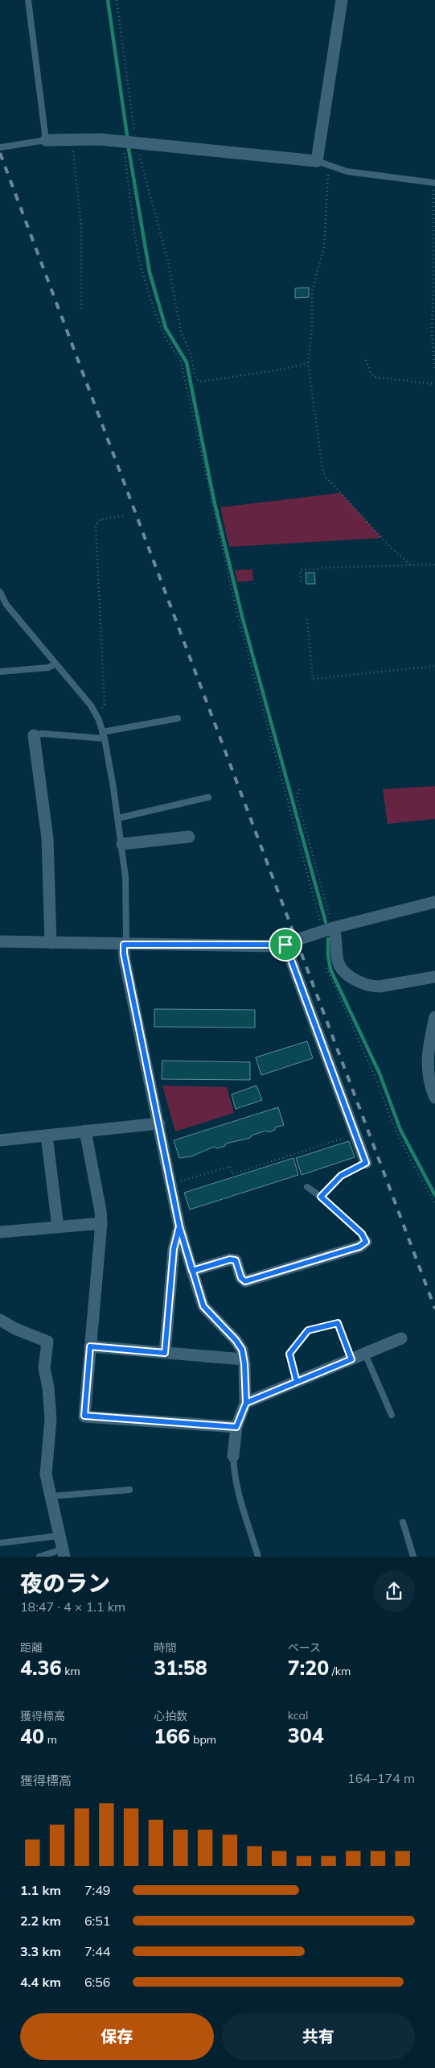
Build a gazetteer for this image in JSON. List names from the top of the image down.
{
  "page": {
    "heading": ["夜のラン", "18:47 · 4 × 1.1 km"],
    "stats": [
      ["距離", "4.36 km"],
      ["時間", "31:58"],
      ["ペース", "7:20 /km"],
      ["獲得標高", "40 m"],
      ["心拍数", "166 bpm"],
      ["kcal", "304"]
    ],
    "chart": ["獲得標高", "164–174 m"],
    "list": [
      {
        "name": "1.1 km",
        "note": "7:49"
      },
      {
        "name": "2.2 km",
        "note": "6:51"
      },
      {
        "name": "3.3 km",
        "note": "7:44"
      },
      {
        "name": "4.4 km",
        "note": "6:56"
      }
    ],
    "buttons": ["保存", "共有"]
  }
}
